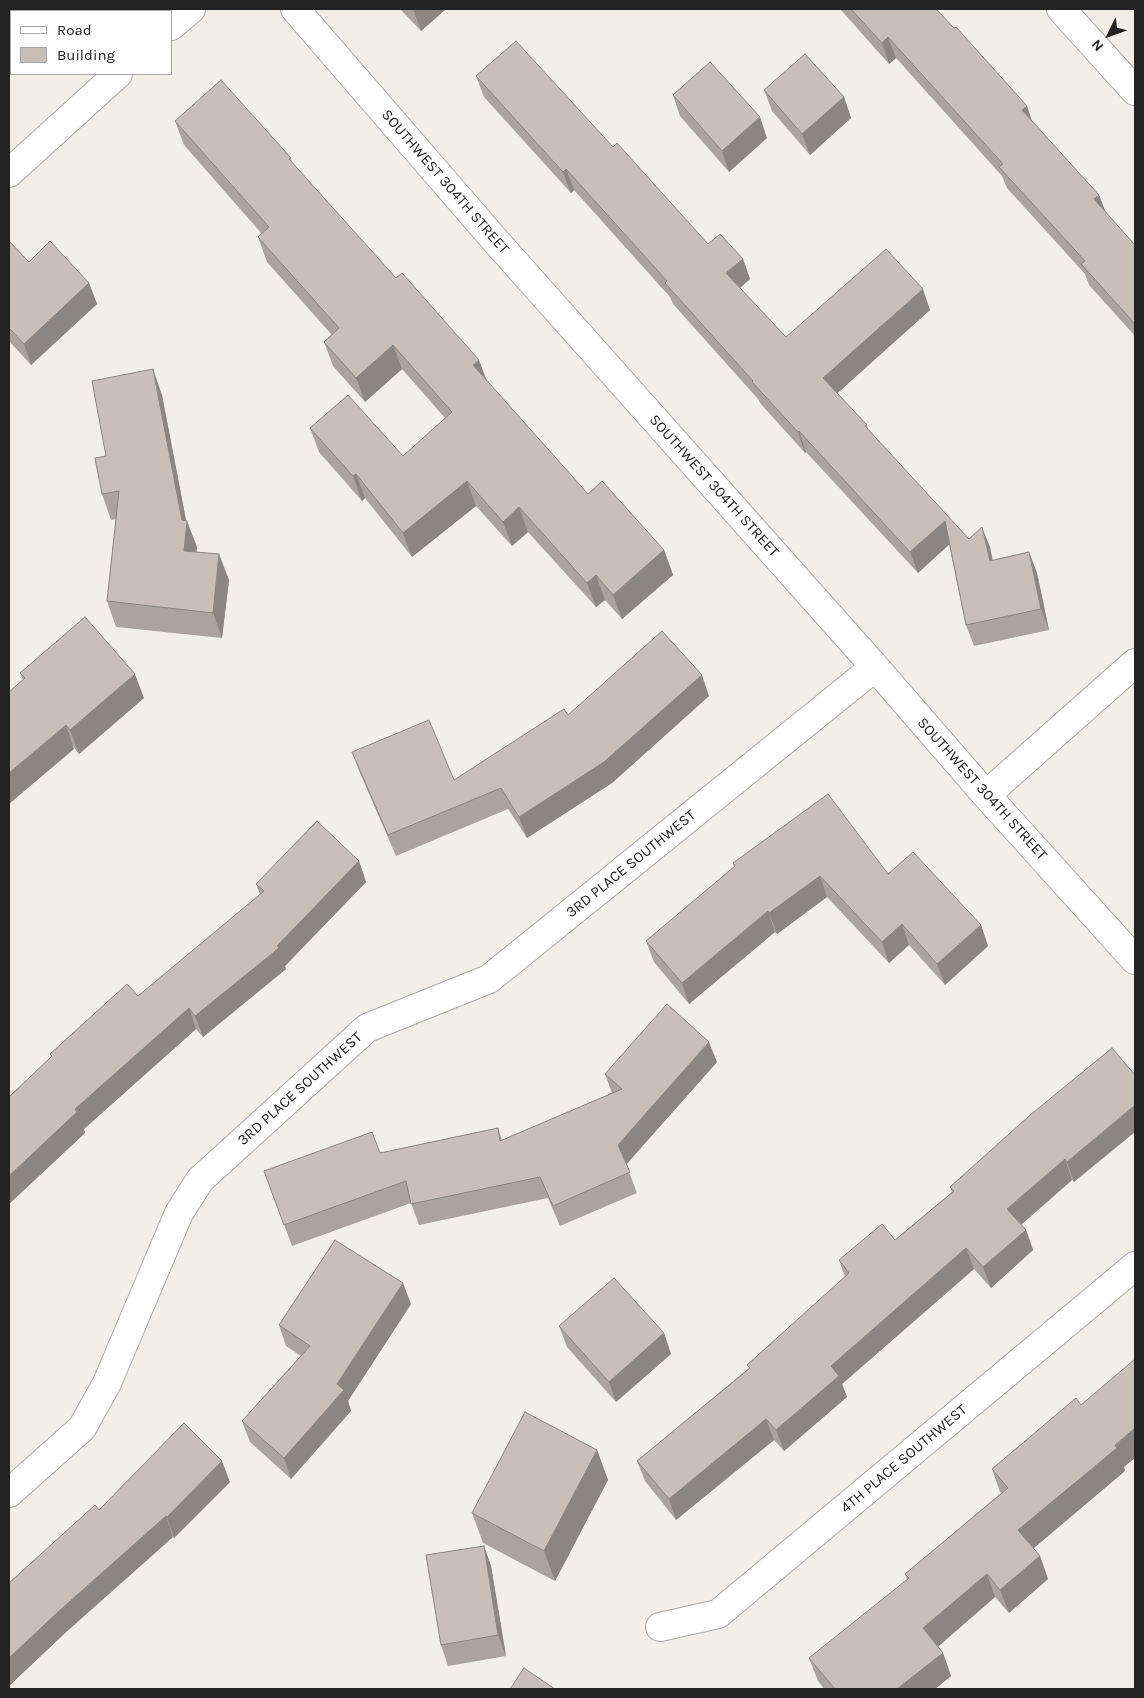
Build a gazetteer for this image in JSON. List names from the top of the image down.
{
  "streets": {
    "street": ["SOUTHWEST 304TH STREET", "3RD PLACE SOUTHWEST", "4TH PLACE SOUTHWEST"]
  },
  "crossings": [
    ["SOUTHWEST 304TH STREET", "3RD PLACE SOUTHWEST"]
  ],
  "legend": ["Road", "Building"],
  "north": "bottom left"
}
